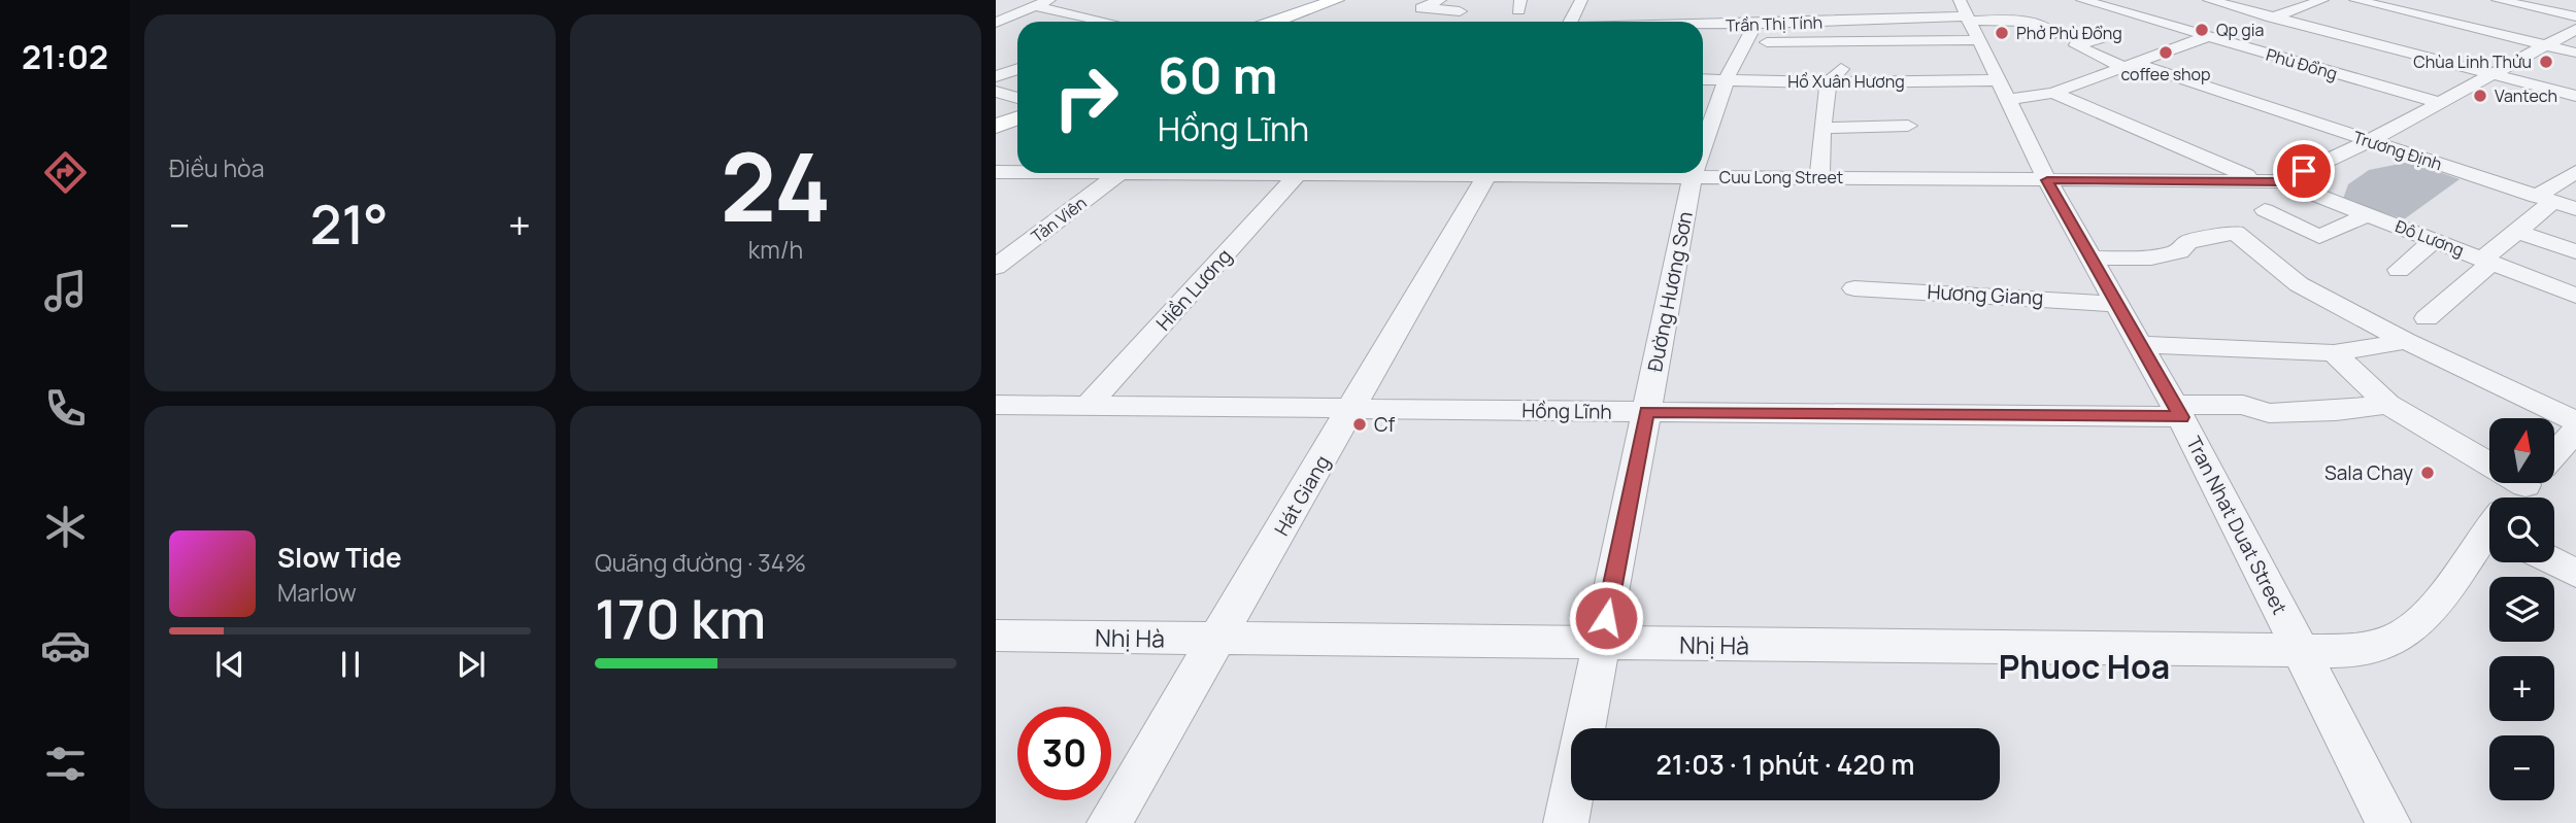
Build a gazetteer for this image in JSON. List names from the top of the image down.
{
  "streets": {
    "street": [
      "Trần Thị Tính",
      "Phù Đổng",
      "Hồ Xuân Hương",
      "Trương Định",
      "Cuu Long Street",
      "Tản Viên",
      "Đô Lương",
      "Hiền Lương",
      "Đường Hương Sơn",
      "Hương Giang",
      "Hồng Lĩnh",
      "Hát Giang",
      "Tran Nhat Duat Street",
      "Nhị Hà"
    ]
  },
  "crossings": [
    ["Trần Thị Tính", "Đường Hương Sơn"],
    ["Trần Thị Tính", "Tran Nhat Duat Street"],
    ["Phù Đổng", "Hồ Xuân Hương"],
    ["Hồ Xuân Hương", "Trương Định"],
    ["Hồ Xuân Hương", "Đô Lương"],
    ["Hồ Xuân Hương", "Đường Hương Sơn"],
    ["Hồ Xuân Hương", "Tran Nhat Duat Street"],
    ["Cuu Long Street", "Đô Lương"],
    ["Cuu Long Street", "Đường Hương Sơn"],
    ["Cuu Long Street", "Tran Nhat Duat Street"],
    ["Hiền Lương", "Hồng Lĩnh"],
    ["Đường Hương Sơn", "Hồng Lĩnh"],
    ["Đường Hương Sơn", "Nhị Hà"],
    ["Hương Giang", "Tran Nhat Duat Street"],
    ["Hồng Lĩnh", "Hát Giang"],
    ["Hồng Lĩnh", "Tran Nhat Duat Street"],
    ["Hát Giang", "Nhị Hà"],
    ["Tran Nhat Duat Street", "Nhị Hà"]
  ],
  "districts": ["Phuoc Hoa"],
  "places": [
    "Qp gia",
    "Phở Phù Đổng",
    "coffee shop",
    "Chùa Linh Thửu",
    "Vantech",
    "Cf",
    "Sala Chay"
  ],
  "north": "top",
  "page": {
    "tabs": "21:02",
    "tile": [
      "Điều hòa",
      ["24", "km/h"],
      ["Quãng đường · 34%", "170 km"]
    ],
    "turn": ["60 m", "Hồng Lĩnh"],
    "heat": ["−", "21°", "+"],
    "map_buttons": ["+", "−"],
    "song": ["Slow Tide", "Marlow"],
    "limit": "30",
    "trip": "21:03 · 1 phút · 420 m"
  }
}
